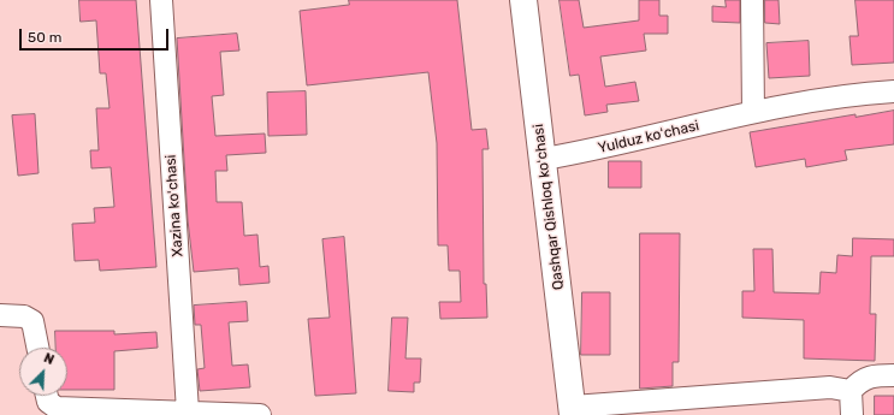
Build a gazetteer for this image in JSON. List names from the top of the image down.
{
  "streets": {
    "main road": ["Qashqar Qishloq koʻchasi"],
    "street": ["Yulduz koʻchasi", "Xazina koʻchasi"]
  },
  "crossings": [
    ["Yulduz koʻchasi", "Qashqar Qishloq koʻchasi"]
  ],
  "scale_bar": "50 m",
  "north": "top right"
}
